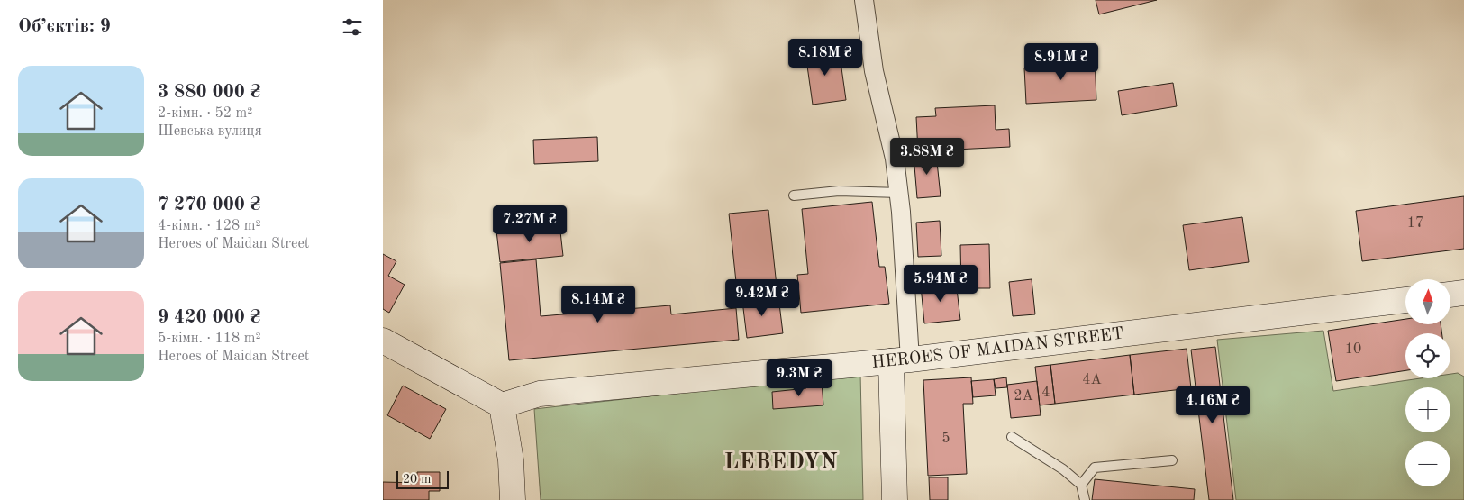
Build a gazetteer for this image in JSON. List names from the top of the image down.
{
  "streets": {
    "main road": ["HEROES OF MAIDAN STREET"]
  },
  "districts": ["LEBEDYN"],
  "house_numbers": [
    "17",
    "10",
    "4А",
    "4",
    "2А",
    "5"
  ],
  "scale_bar": "20 m",
  "north": "top",
  "page": {
    "heading": "Об’єктів: 9",
    "price": [
      "8.18M ₴",
      "8.91M ₴",
      "3.88M ₴",
      "7.27M ₴",
      "5.94M ₴",
      "9.42M ₴",
      "8.14M ₴",
      "9.3M ₴",
      "4.16M ₴"
    ],
    "list": [
      {
        "name": "3 880 000 ₴",
        "note": "2-кімн. · 52 m² · Шевська вулиця"
      },
      {
        "name": "7 270 000 ₴",
        "note": "4-кімн. · 128 m² · Heroes of Maidan Street"
      },
      {
        "name": "9 420 000 ₴",
        "note": "5-кімн. · 118 m² · Heroes of Maidan Street"
      }
    ],
    "map_buttons": ["+", "−"],
    "scale": "20 m"
  }
}
